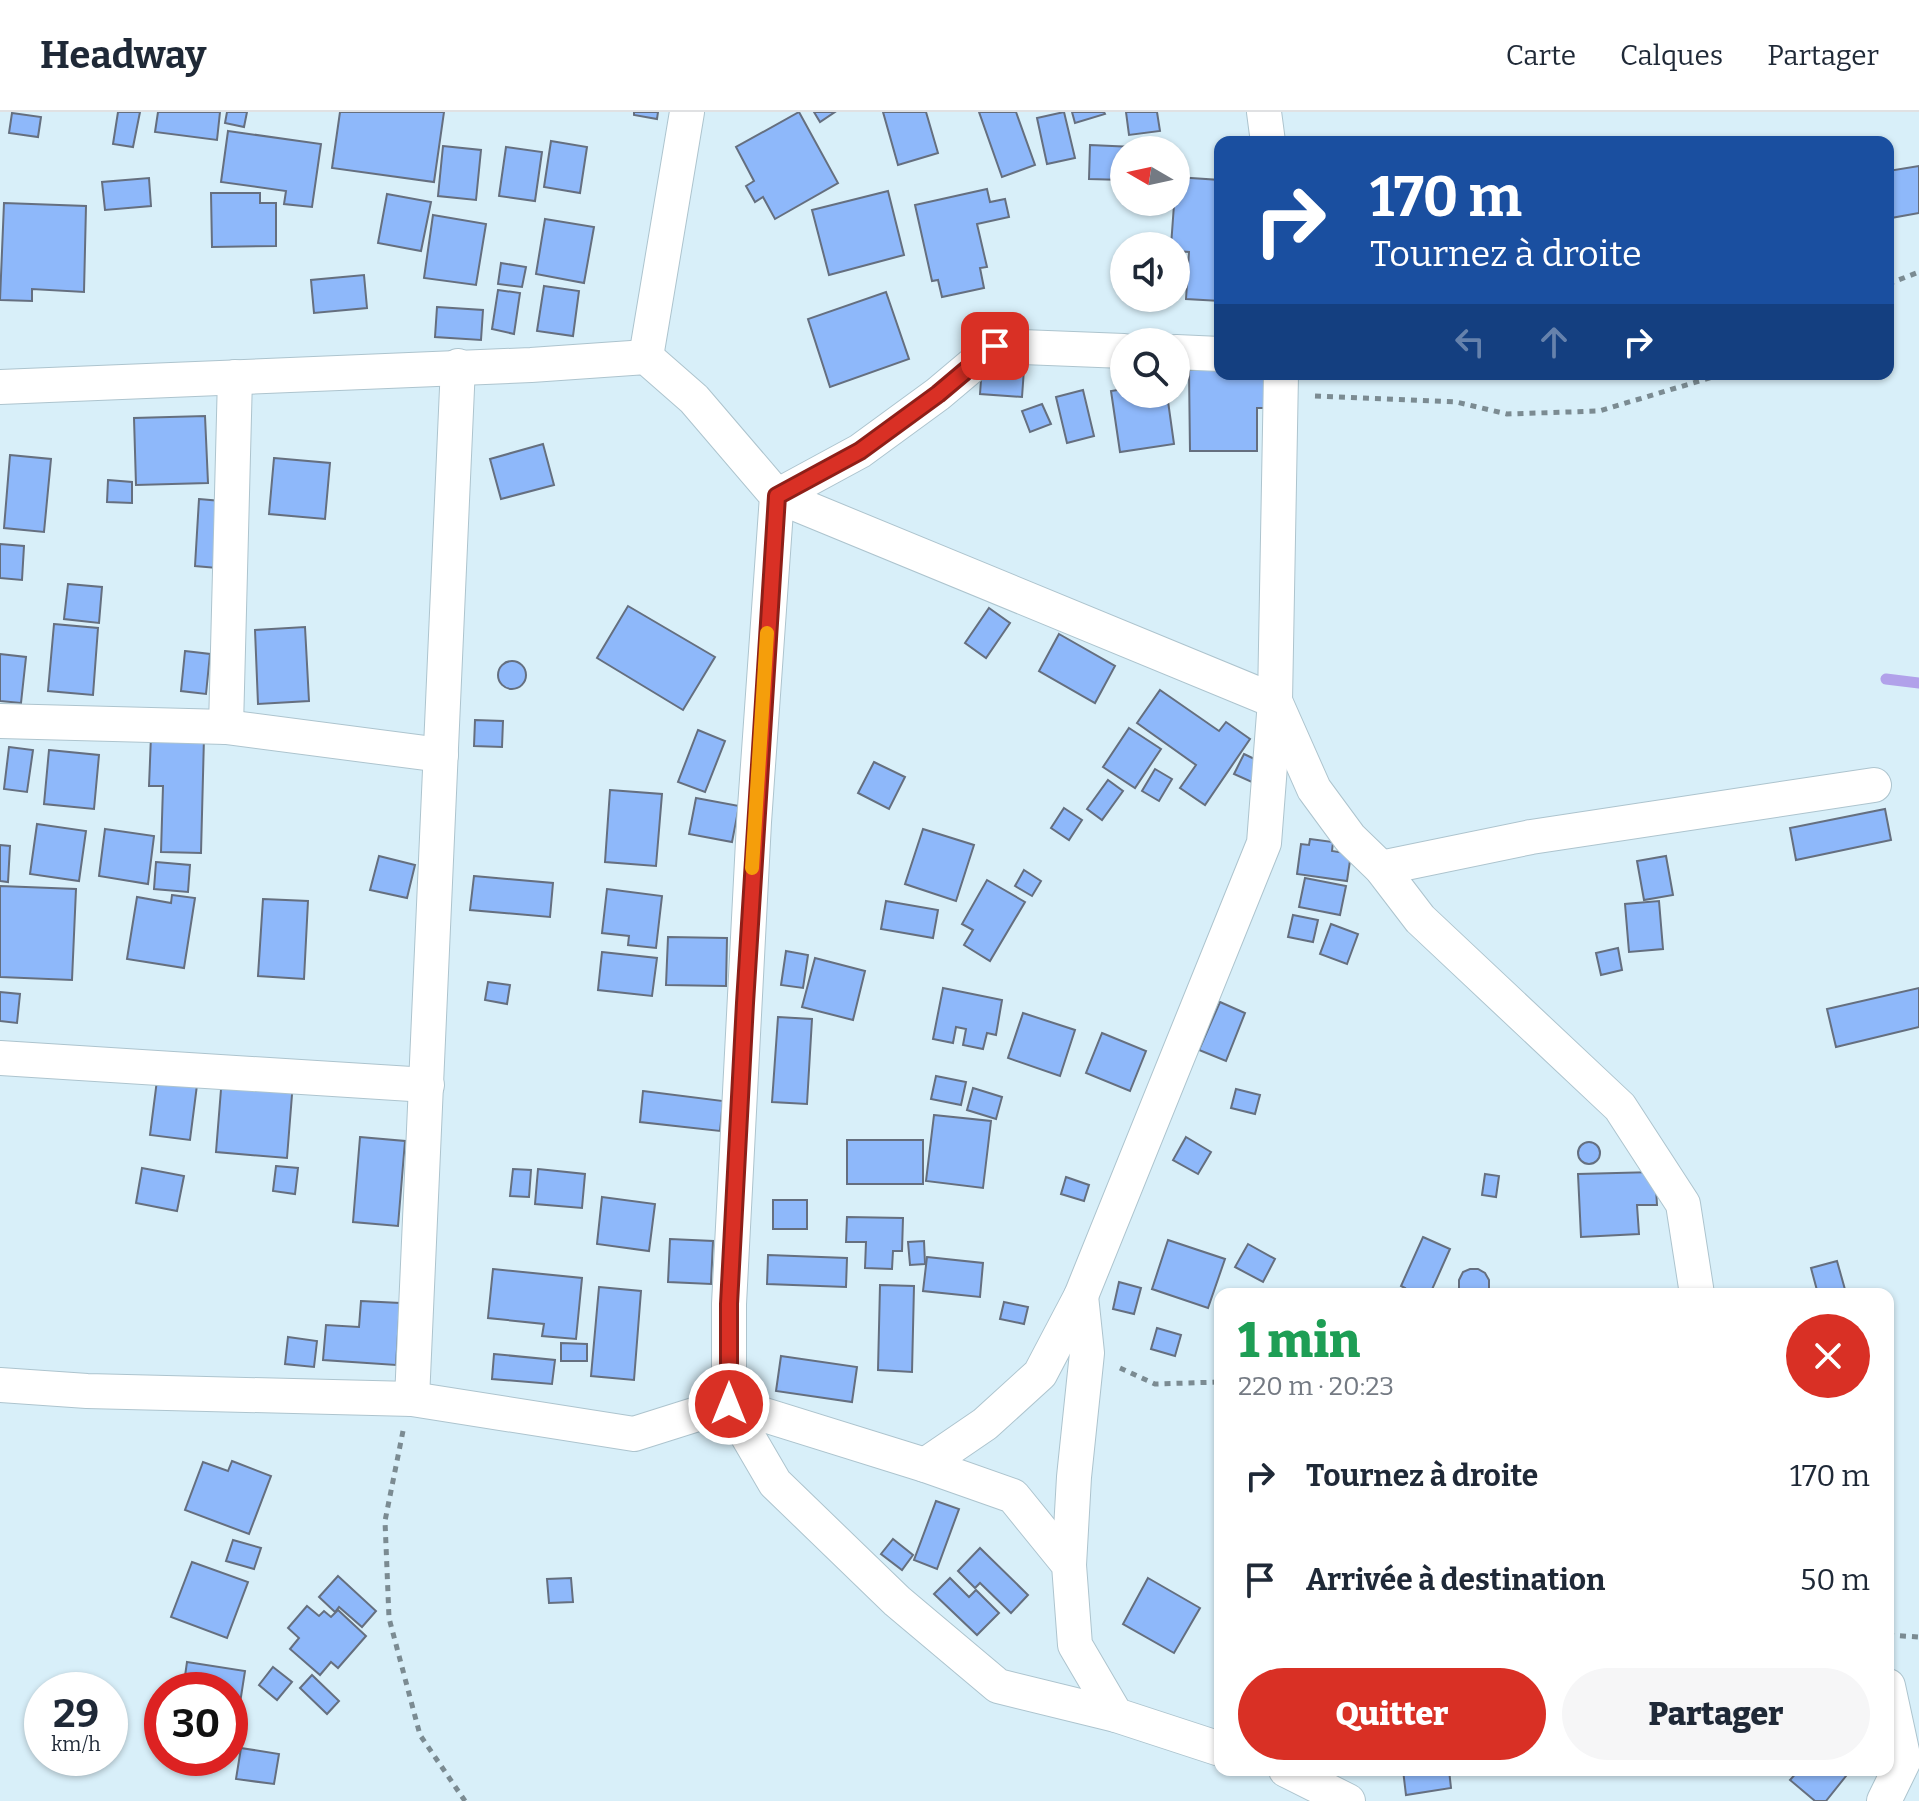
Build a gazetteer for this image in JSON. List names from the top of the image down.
{
  "north": "left",
  "page": {
    "header": "Headway",
    "nav": ["Carte", "Calques", "Partager"],
    "turn": ["170 m", "Tournez à droite"],
    "heading": ["1 min", "220 m · 20:23"],
    "list": [
      {
        "name": "Tournez à droite",
        "value": "170 m"
      },
      {
        "name": "Arrivée à destination",
        "value": "50 m"
      }
    ],
    "buttons": ["Quitter", "Partager"],
    "speed": "29 km/h",
    "limit": "30"
  }
}
